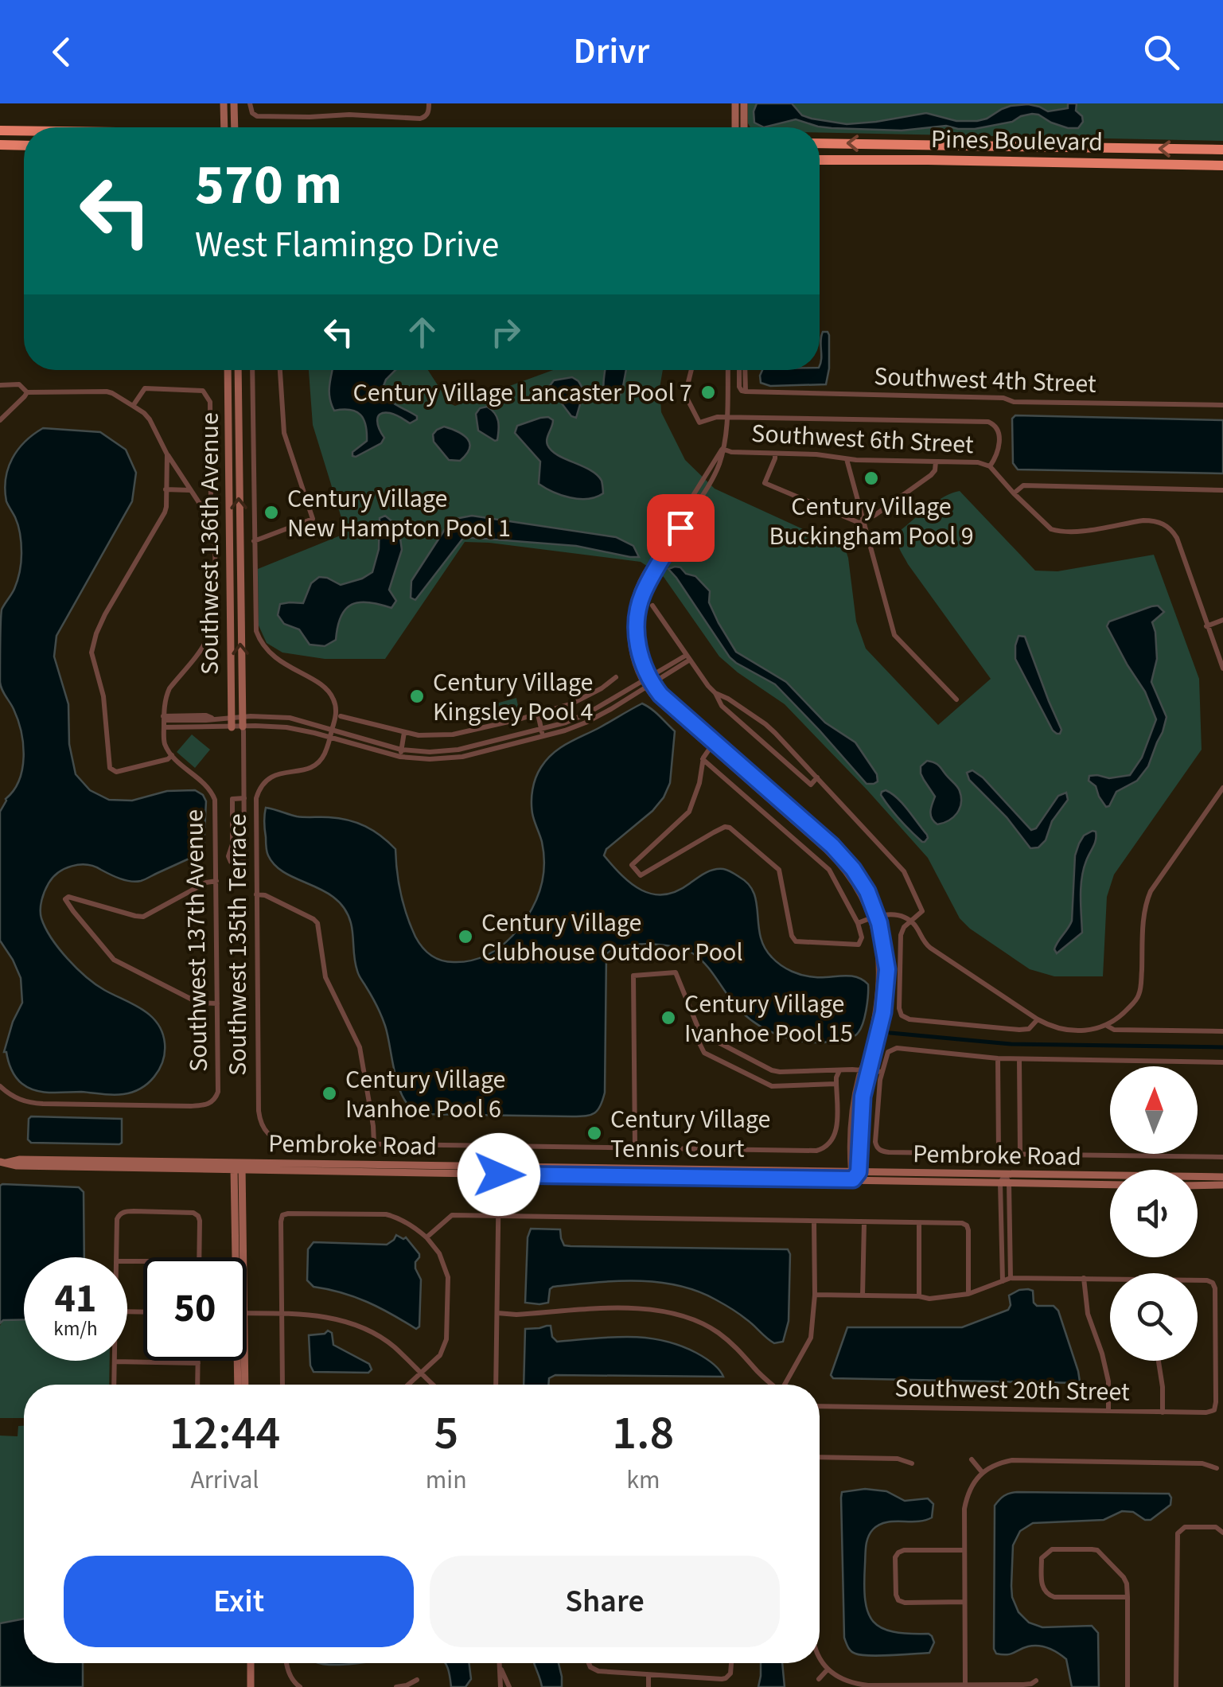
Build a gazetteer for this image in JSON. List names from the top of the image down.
{
  "streets": {
    "highway": ["Pines Boulevard"],
    "main road": ["Southwest 136th Avenue", "Pembroke Road"],
    "street": [
      "Southwest 4th Street",
      "Southwest 6th Street",
      "Southwest 137th Avenue",
      "Southwest 135th Terrace",
      "Southwest 20th Street"
    ]
  },
  "places": [
    "Century Village Lancaster Pool 7",
    "Century Village Buckingham Pool 9",
    "Century Village New Hampton Pool 1",
    "Century Village Kingsley Pool 4",
    "Century Village Clubhouse Outdoor Pool",
    "Century Village Ivanhoe Pool 15",
    "Century Village Ivanhoe Pool 6",
    "Century Village Tennis Court"
  ],
  "north": "top",
  "page": {
    "header": "Drivr",
    "turn": ["570 m", "West Flamingo Drive"],
    "speed": "41 km/h",
    "limit": "50",
    "eta": [
      "12:44",
      "Arrival",
      "5",
      "min",
      "1.8",
      "km"
    ],
    "buttons": ["Exit", "Share"]
  }
}
